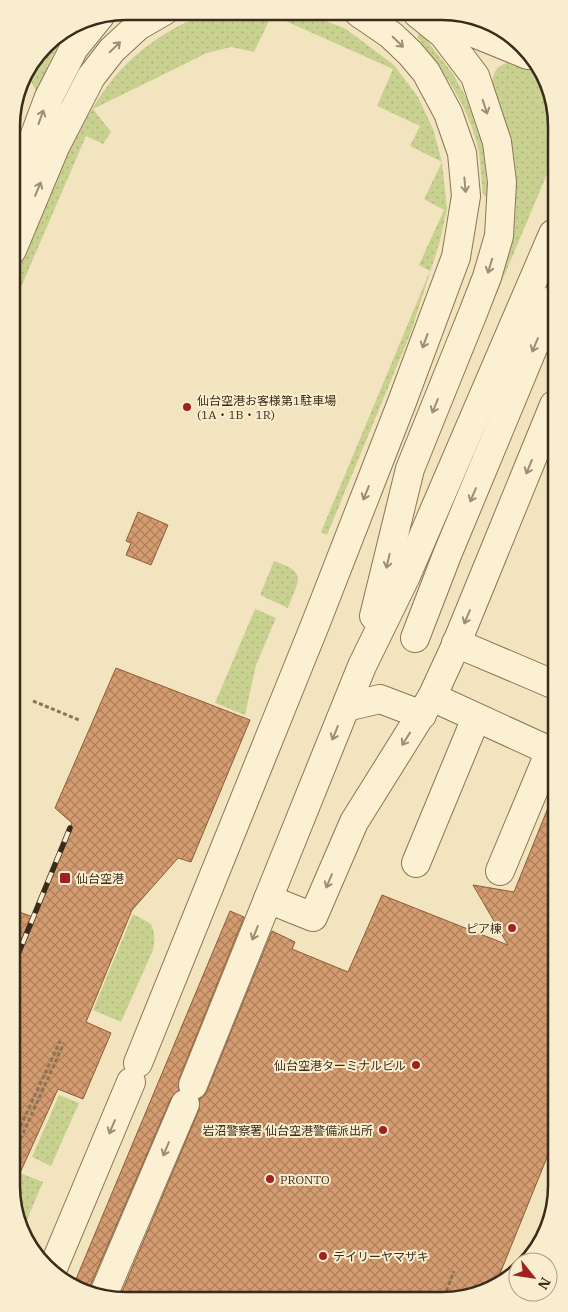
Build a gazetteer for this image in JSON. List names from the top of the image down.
{
  "places": {
    "other": [
      "仙台空港お客様第1駐車場 (1A・1B・1R)",
      "ピア棟",
      "仙台空港ターミナルビル",
      "岩沼警察署 仙台空港警備派出所",
      "PRONTO",
      "デイリーヤマザキ"
    ],
    "transit": ["仙台空港"]
  },
  "north": "bottom right"
}
